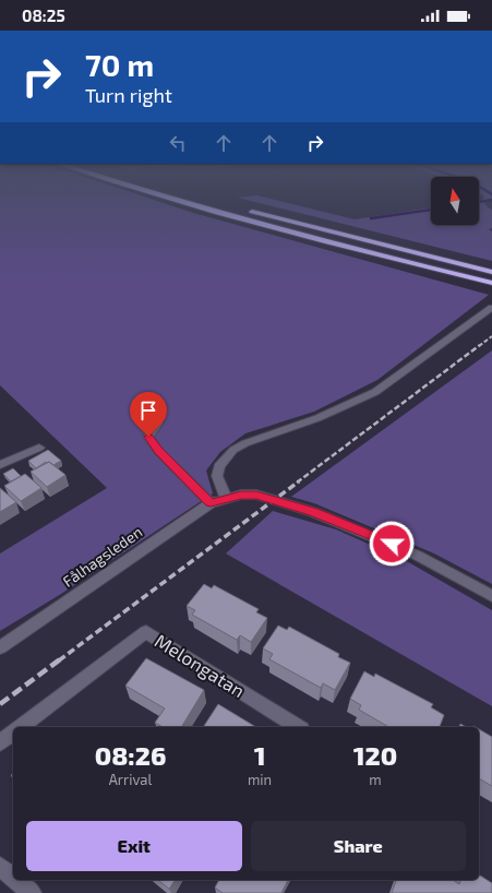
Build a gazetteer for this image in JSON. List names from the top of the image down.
{
  "streets": {
    "street": ["Fålhagsleden", "Melongatan"]
  },
  "north": "top",
  "page": {
    "status": "08:25",
    "turn": ["70 m", "Turn right"],
    "eta": [
      "08:26",
      "Arrival",
      "1",
      "min",
      "120",
      "m"
    ],
    "buttons": ["Exit", "Share"]
  }
}
